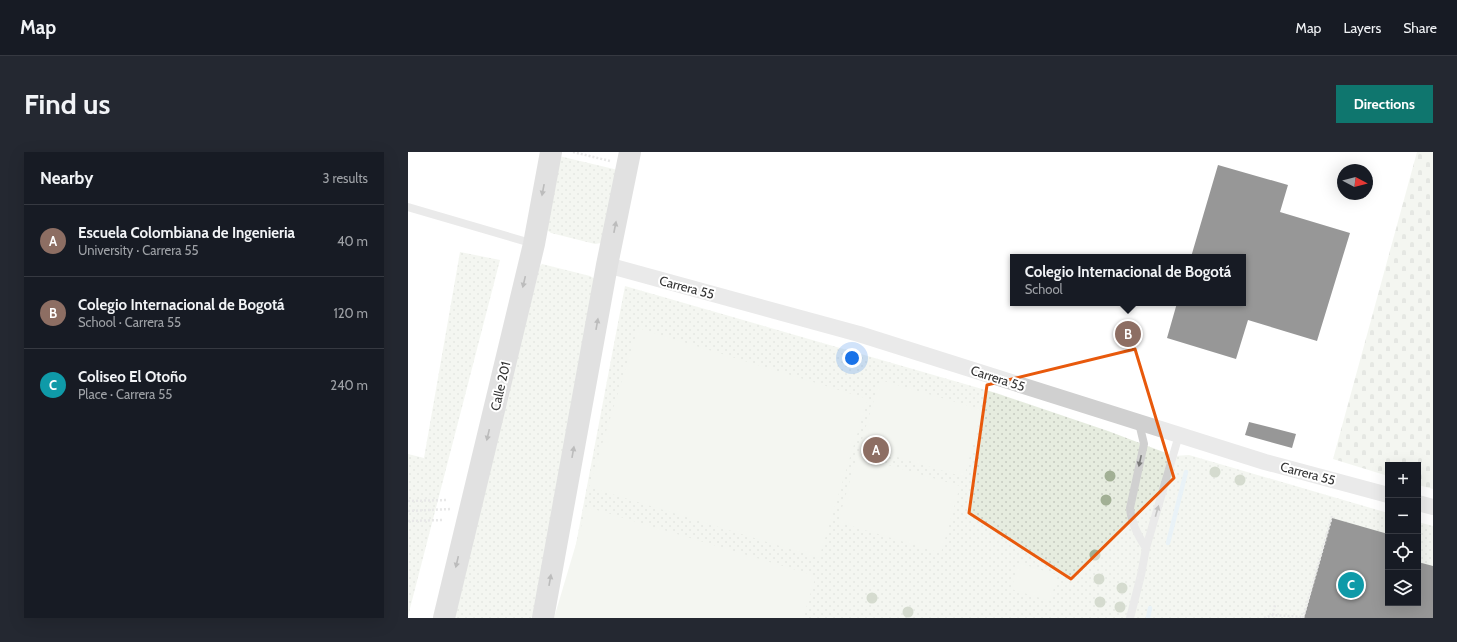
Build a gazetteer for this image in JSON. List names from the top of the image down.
{
  "streets": {
    "main road": ["Calle 201"],
    "street": ["Carrera 55"]
  },
  "north": "right",
  "page": {
    "header": "Map",
    "nav": ["Map", "Layers", "Share"],
    "buttons": "Directions",
    "title": "Find us",
    "heading": ["Nearby", "3 results"],
    "list": [
      {
        "mark": "A",
        "name": "Escuela Colombiana de Ingenieria",
        "note": "University · Carrera 55",
        "value": "40 m"
      },
      {
        "mark": "B",
        "name": "Colegio Internacional de Bogotá",
        "note": "School · Carrera 55",
        "value": "120 m"
      },
      {
        "mark": "C",
        "name": "Coliseo El Otoño",
        "note": "Place · Carrera 55",
        "value": "240 m"
      }
    ],
    "popup": ["Colegio Internacional de Bogotá", "School"],
    "pins": ["B", "A", "C"],
    "map_buttons": ["+", "−"]
  }
}
